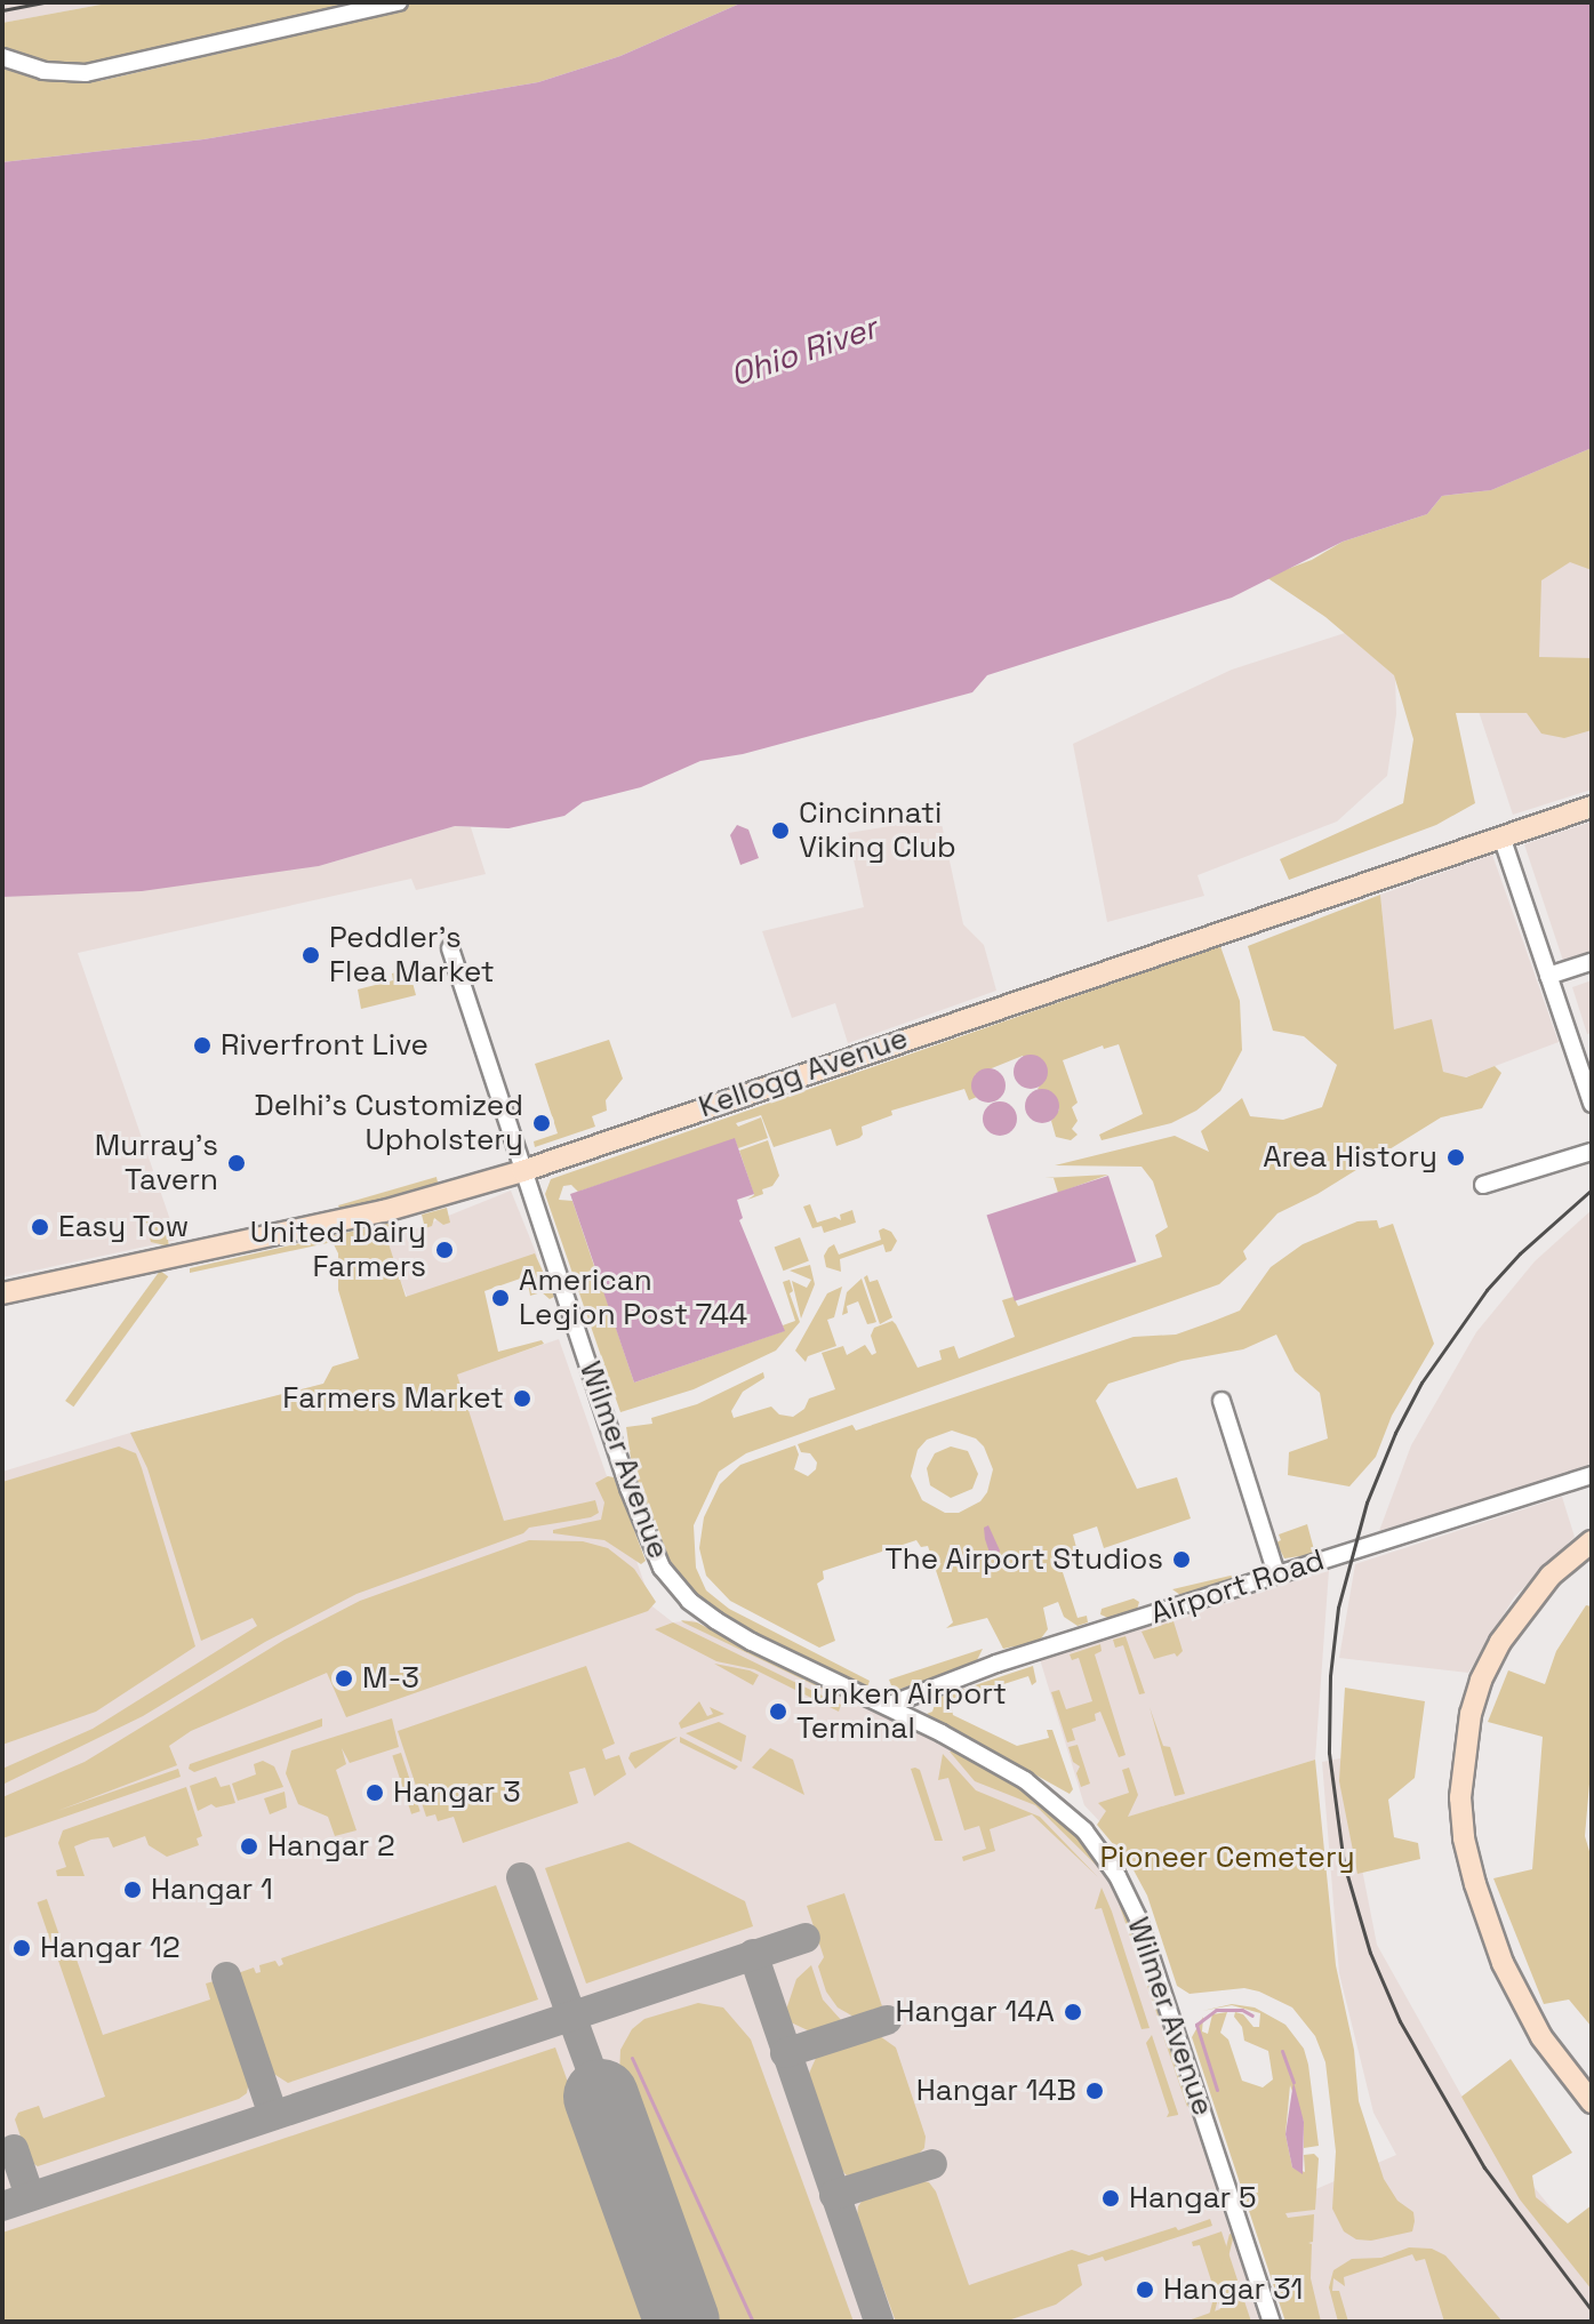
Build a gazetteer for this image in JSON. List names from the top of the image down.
{
  "streets": {
    "main road": ["Kellogg Avenue"],
    "street": ["Wilmer Avenue", "Airport Road"]
  },
  "crossings": [
    ["Kellogg Avenue", "Wilmer Avenue"],
    ["Wilmer Avenue", "Airport Road"]
  ],
  "water": ["Ohio River"],
  "parks": ["Pioneer Cemetery"],
  "places": [
    "Cincinnati Viking Club",
    "Peddler's Flea Market",
    "Riverfront Live",
    "Delhi's Customized Upholstery",
    "Area History",
    "Murray's Tavern",
    "Easy Tow",
    "United Dairy Farmers",
    "American Legion Post 744",
    "Farmers Market",
    "The Airport Studios",
    "M-3",
    "Lunken Airport Terminal",
    "Hangar 3",
    "Hangar 2",
    "Hangar 1",
    "Hangar 12",
    "Hangar 14A",
    "Hangar 14B",
    "Hangar 5",
    "Hangar 31"
  ]
}
